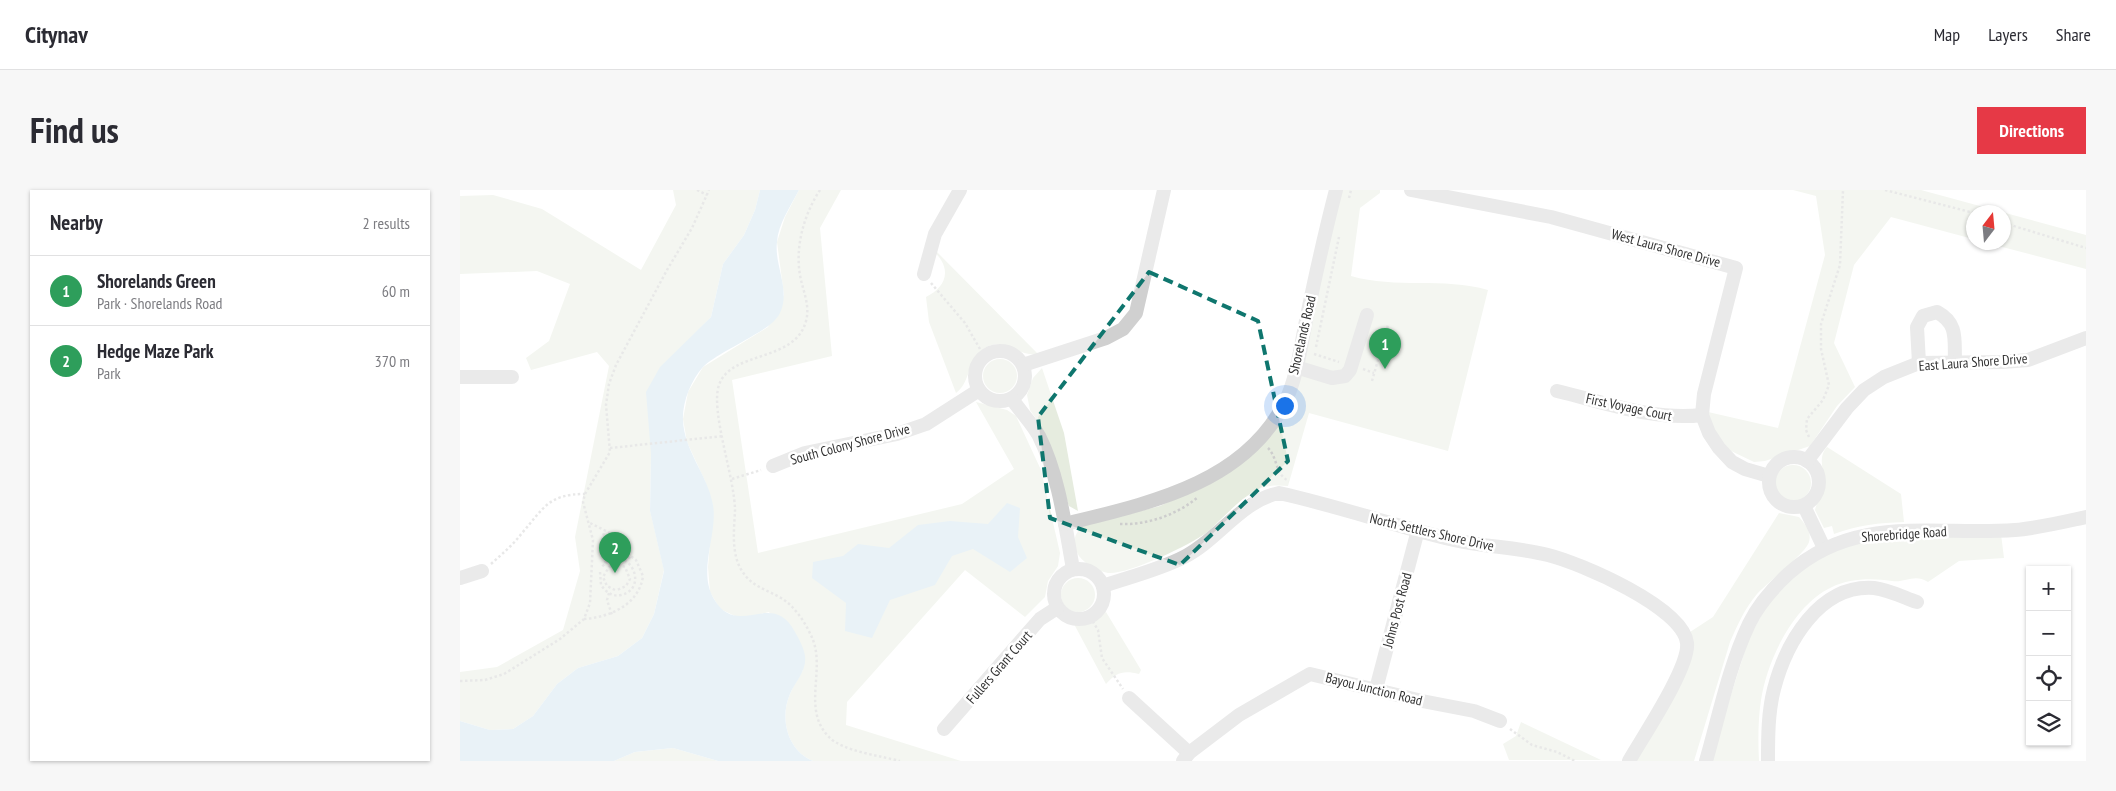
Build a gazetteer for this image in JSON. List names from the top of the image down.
{
  "streets": {
    "street": [
      "West Laura Shore Drive",
      "Shorelands Road",
      "East Laura Shore Drive",
      "First Voyage Court",
      "South Colony Shore Drive",
      "North Settlers Shore Drive",
      "Shorebridge Road",
      "Johns Post Road",
      "Fullers Grant Court",
      "Bayou Junction Road"
    ]
  },
  "crossings": [
    ["West Laura Shore Drive", "First Voyage Court"],
    ["North Settlers Shore Drive", "Johns Post Road"],
    ["North Settlers Shore Drive", "Fullers Grant Court"],
    ["Johns Post Road", "Bayou Junction Road"]
  ],
  "north": "top",
  "page": {
    "header": "Citynav",
    "nav": ["Map", "Layers", "Share"],
    "title": "Find us",
    "buttons": "Directions",
    "heading": ["Nearby", "2 results"],
    "list": [
      {
        "mark": "1",
        "name": "Shorelands Green",
        "note": "Park · Shorelands Road",
        "value": "60 m"
      },
      {
        "mark": "2",
        "name": "Hedge Maze Park",
        "note": "Park",
        "value": "370 m"
      }
    ],
    "pins": ["1", "2"],
    "map_buttons": ["+", "−"]
  }
}
